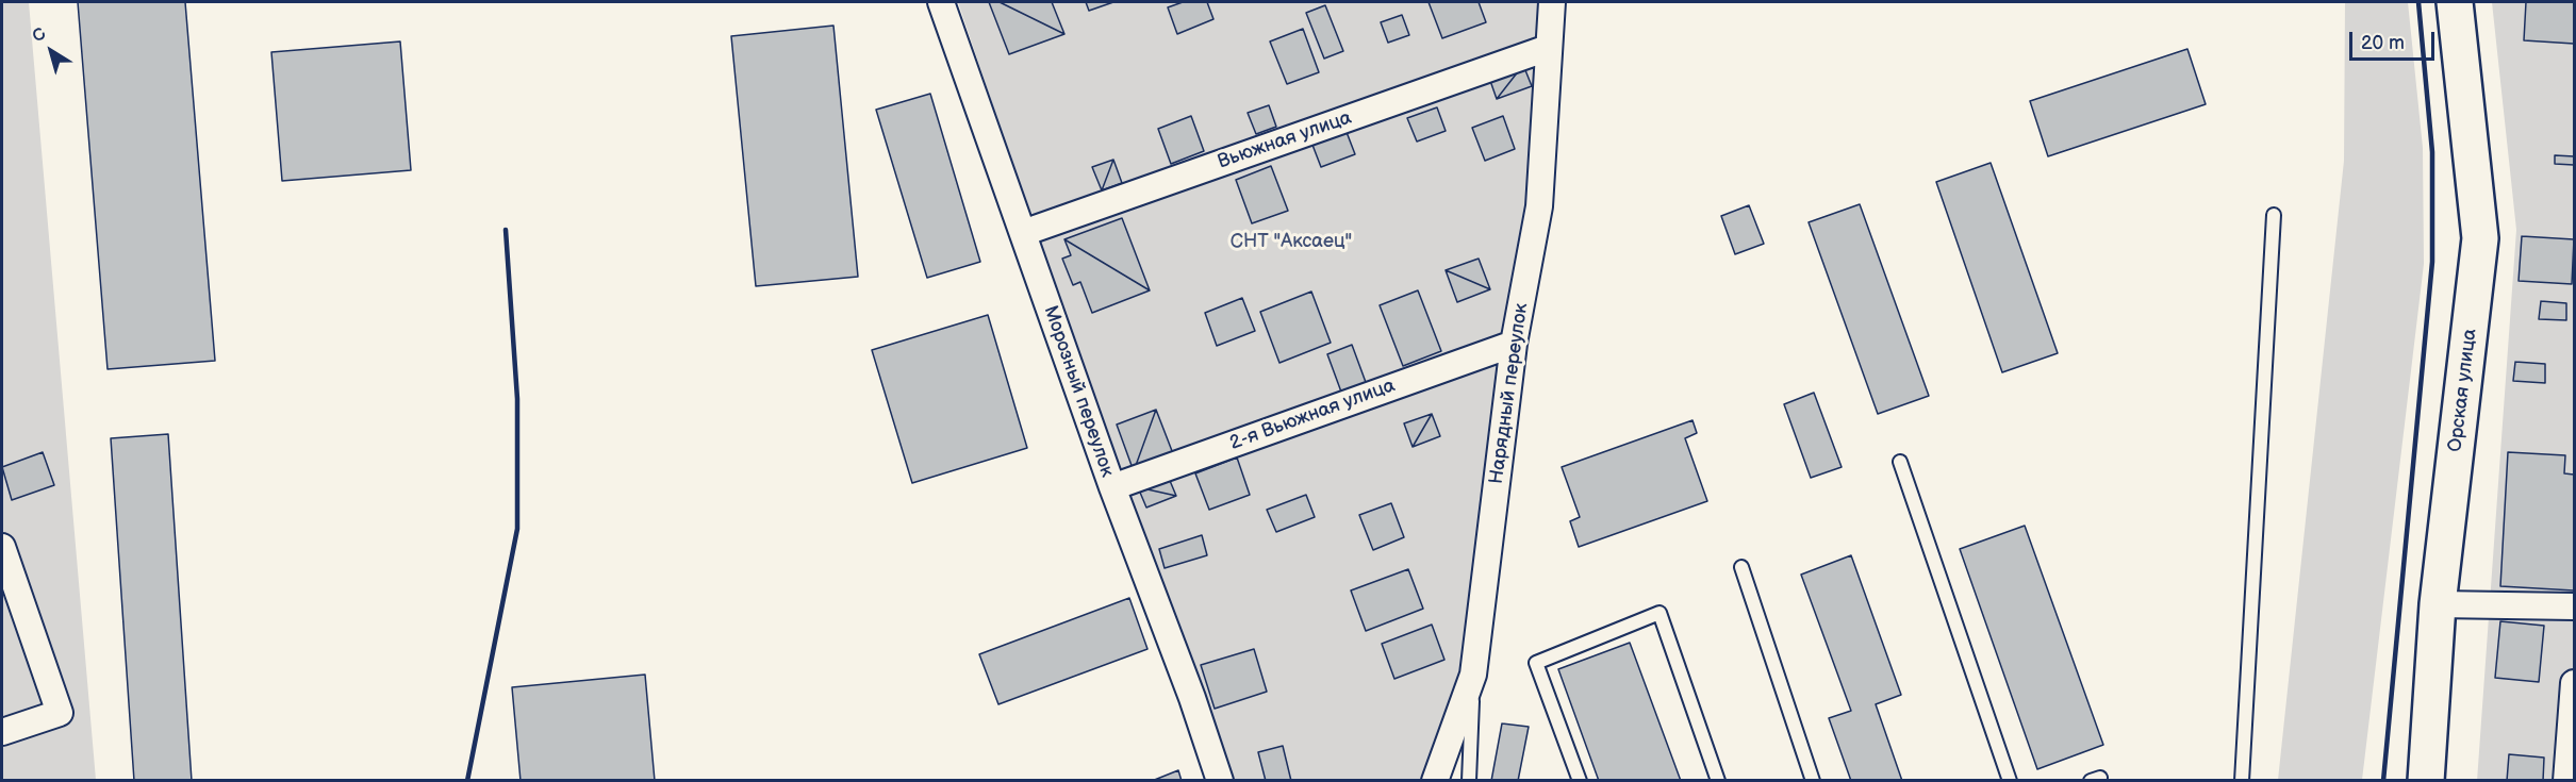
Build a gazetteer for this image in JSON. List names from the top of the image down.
{
  "streets": {
    "main road": ["Орская улица"],
    "street": [
      "Вьюжная улица",
      "Морозный переулок",
      "Нарядный переулок",
      "2-я Вьюжная улица"
    ]
  },
  "crossings": [
    ["Вьюжная улица", "Морозный переулок"],
    ["Вьюжная улица", "Нарядный переулок"],
    ["Морозный переулок", "2-я Вьюжная улица"],
    ["Нарядный переулок", "2-я Вьюжная улица"]
  ],
  "parks": ["СНТ \"Аксаец\""],
  "scale_bar": "20 m",
  "north": "top left"
}
